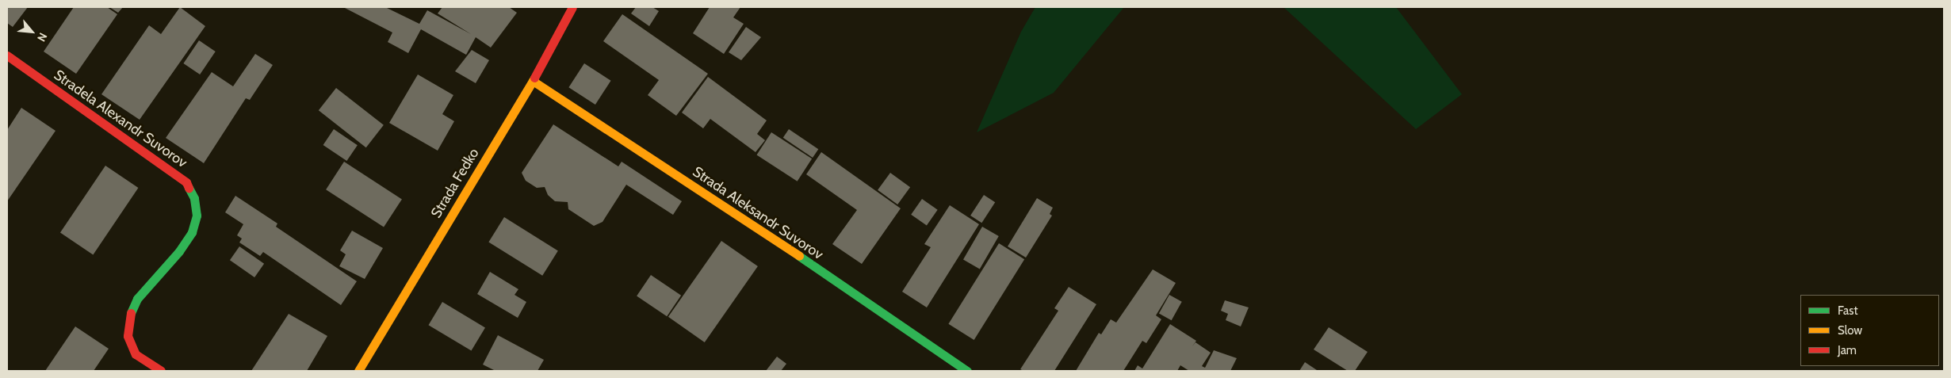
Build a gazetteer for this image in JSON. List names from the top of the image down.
{
  "streets": {
    "street": ["Stradela Alexandr Suvorov", "Strada Fedko", "Strada Aleksandr Suvorov"]
  },
  "crossings": [
    ["Strada Fedko", "Strada Aleksandr Suvorov"]
  ],
  "legend": ["Fast", "Slow", "Jam"],
  "north": "bottom right"
}
